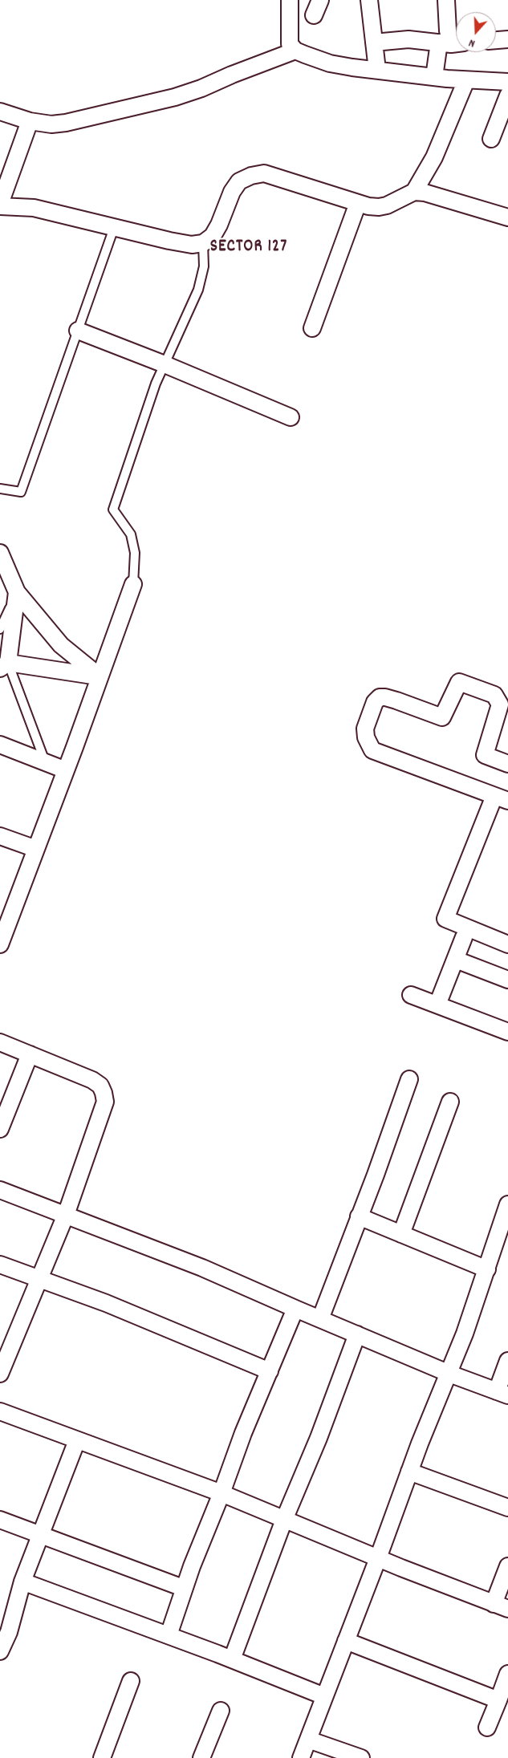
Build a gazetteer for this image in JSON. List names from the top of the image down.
{
  "districts": ["SECTOR 127"],
  "north": "bottom"
}
